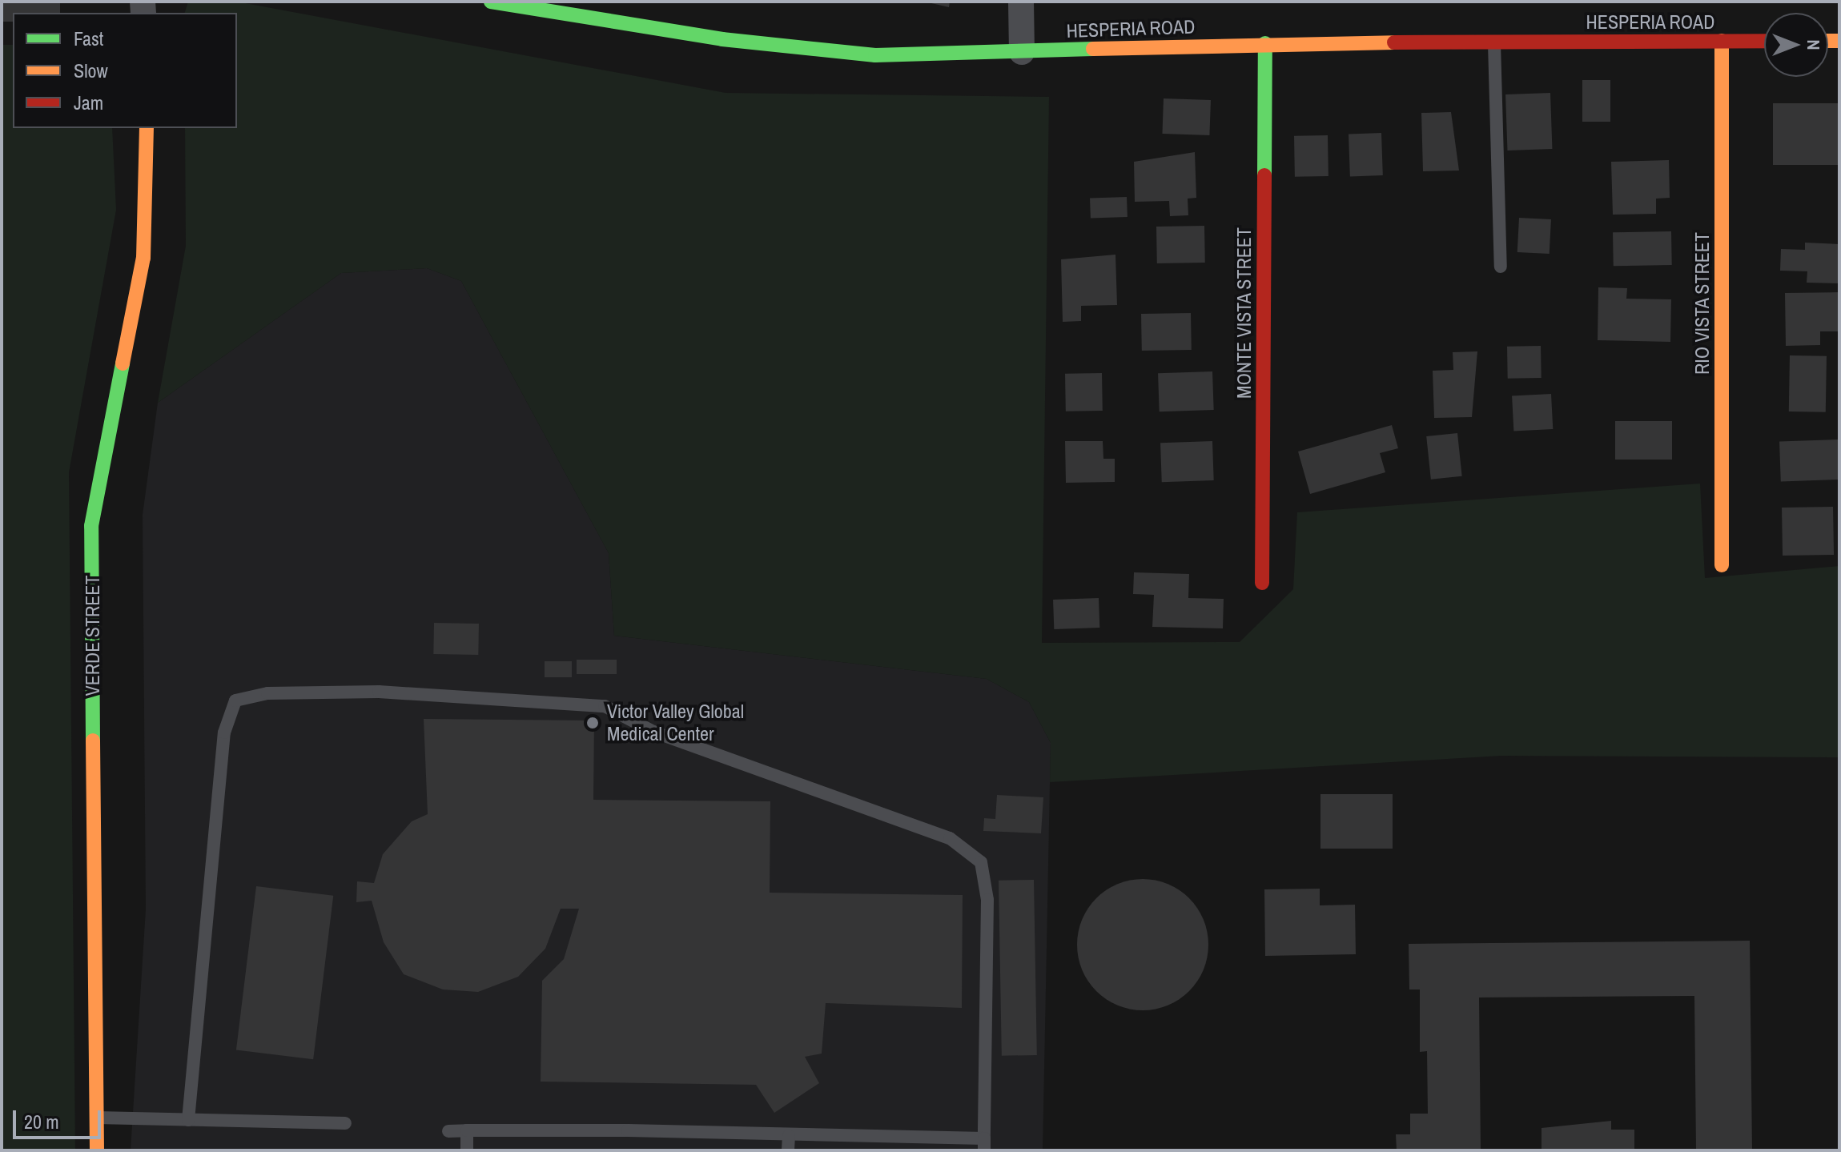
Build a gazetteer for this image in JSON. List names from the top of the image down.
{
  "streets": {
    "street": [
      "HESPERIA ROAD",
      "RIO VISTA STREET",
      "MONTE VISTA STREET",
      "VERDE STREET"
    ]
  },
  "crossings": [
    ["HESPERIA ROAD", "RIO VISTA STREET"],
    ["HESPERIA ROAD", "MONTE VISTA STREET"]
  ],
  "places": ["Victor Valley Global Medical Center"],
  "legend": ["Fast", "Slow", "Jam"],
  "scale_bar": "20 m",
  "north": "right"
}
